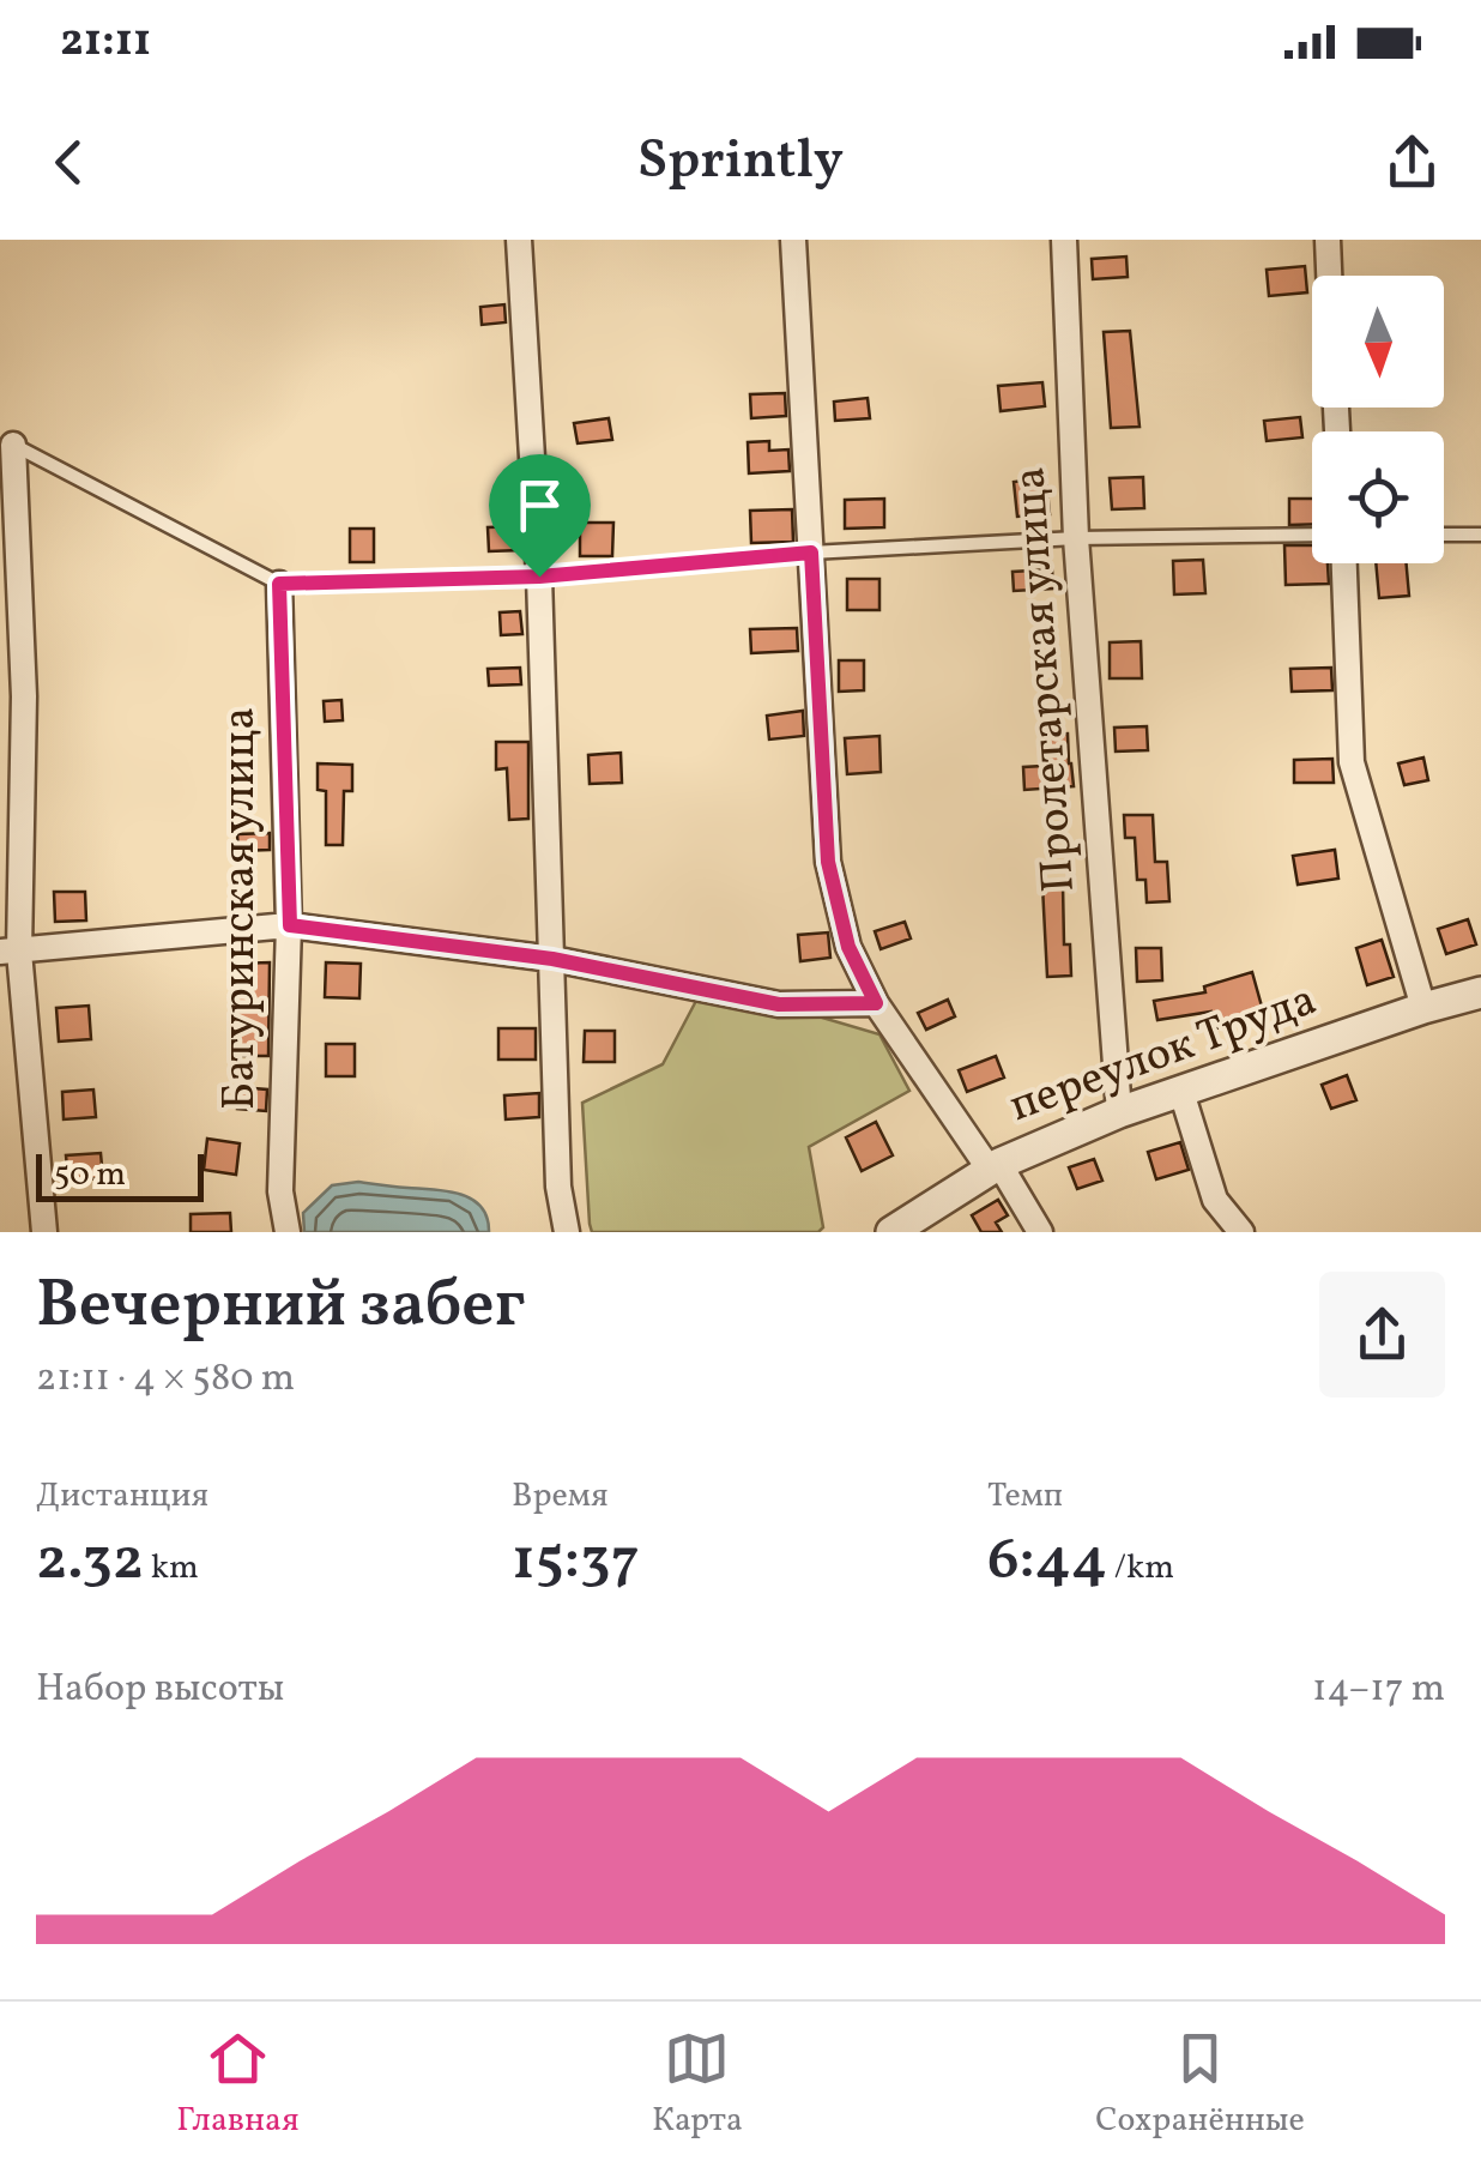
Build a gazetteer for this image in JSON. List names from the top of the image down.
{
  "streets": {
    "street": ["Пролетарская улица", "Батуринская улица", "переулок Труда"]
  },
  "crossings": [
    ["Пролетарская улица", "переулок Труда"]
  ],
  "scale_bar": "50 m",
  "north": "bottom",
  "page": {
    "status": "21:11",
    "header": "Sprintly",
    "scale": "50 m",
    "heading": ["Вечерний забег", "21:11 · 4 × 580 m"],
    "stats": [
      ["Дистанция", "2.32 km"],
      ["Время", "15:37"],
      ["Темп", "6:44 /km"]
    ],
    "chart": ["Набор высоты", "14–17 m"],
    "tabs": ["Главная", "Карта", "Сохранённые"]
  }
}
